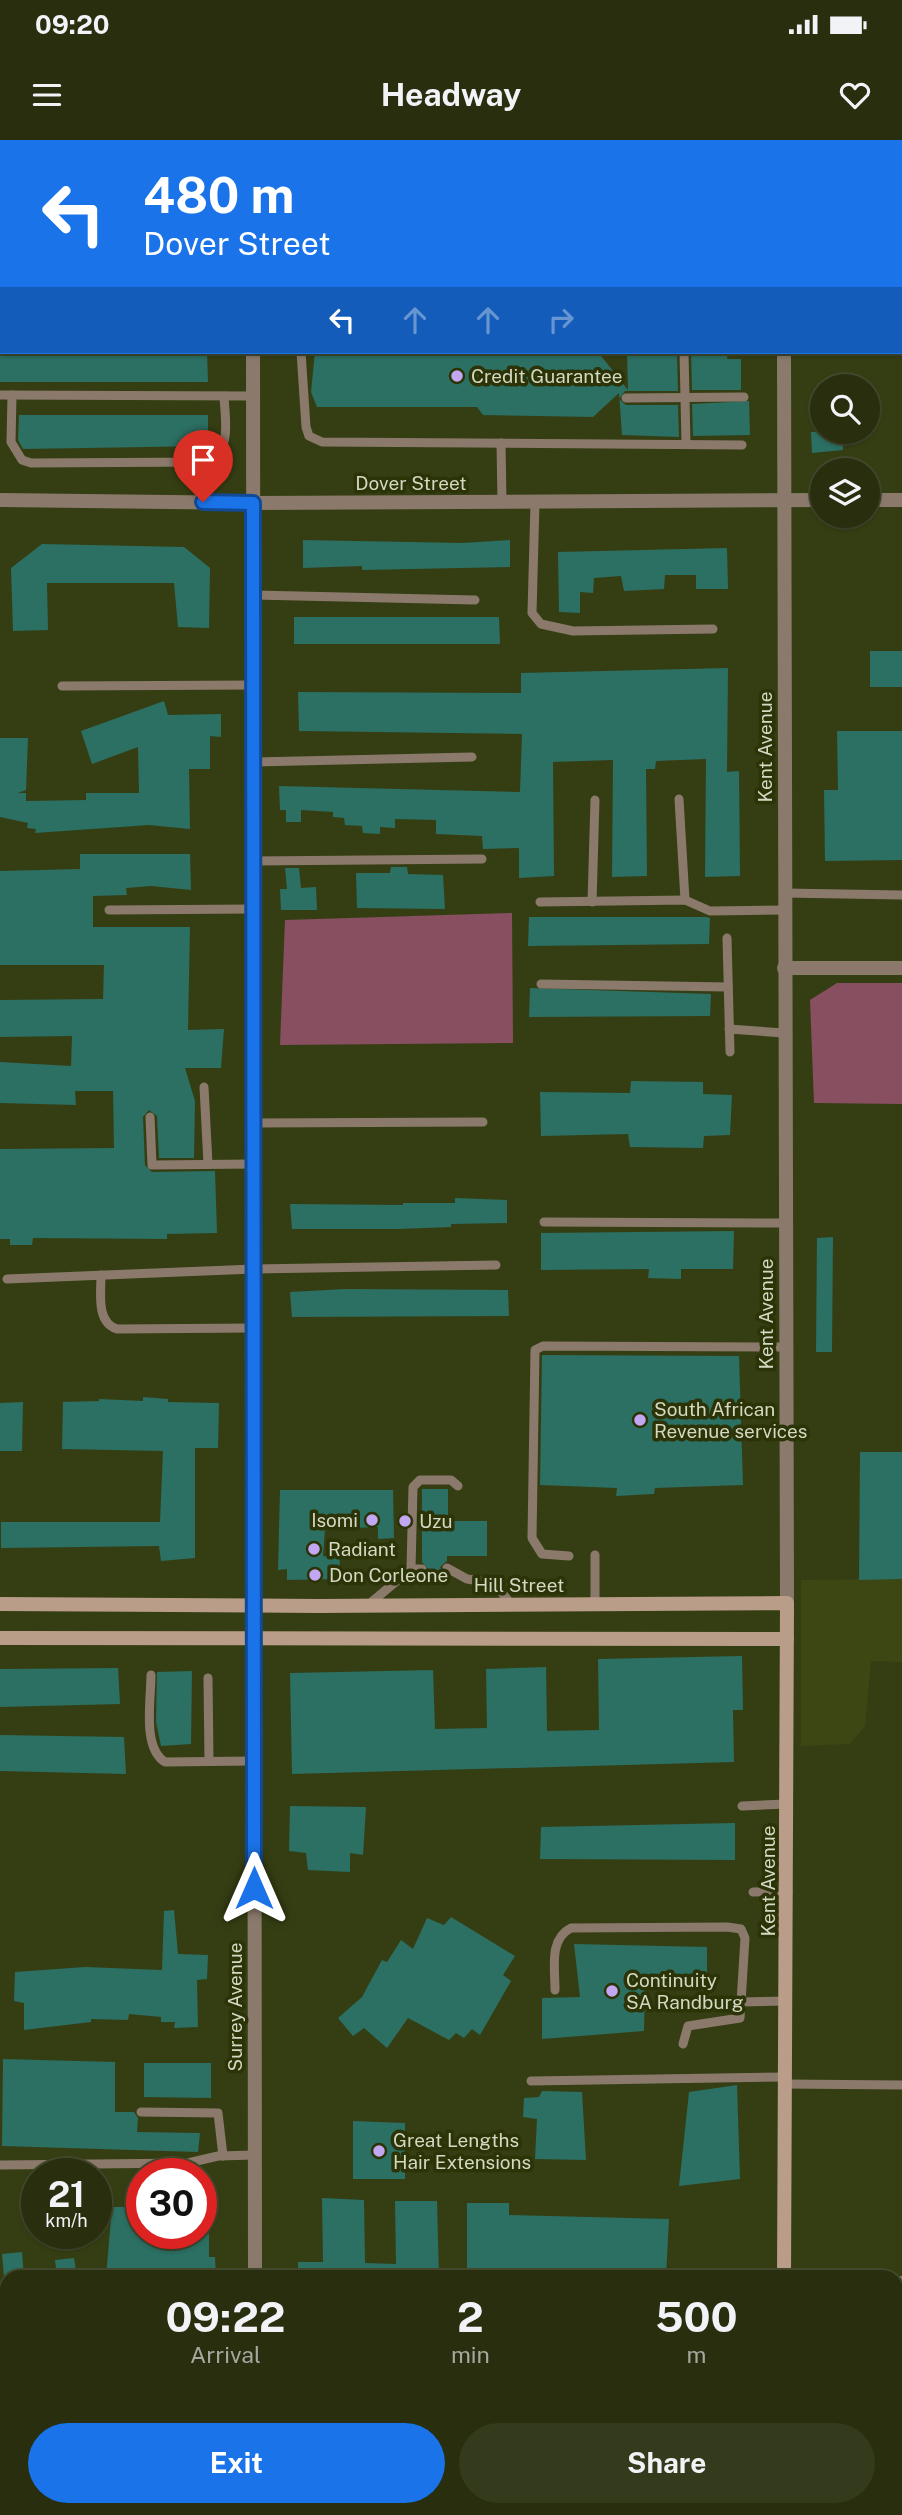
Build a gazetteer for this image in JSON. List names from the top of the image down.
{
  "streets": {
    "main road": ["Kent Avenue", "Hill Street"],
    "street": ["Dover Street", "Surrey Avenue"]
  },
  "crossings": [
    ["Dover Street", "Kent Avenue"],
    ["Dover Street", "Surrey Avenue"],
    ["Kent Avenue", "Hill Street"],
    ["Hill Street", "Surrey Avenue"]
  ],
  "places": [
    "Credit Guarantee",
    "South African Revenue services",
    "Isomi",
    "Uzu",
    "Radiant",
    "Don Corleone",
    "Continuity SA Randburg",
    "Great Lengths Hair Extensions"
  ],
  "page": {
    "status": "09:20",
    "header": "Headway",
    "turn": ["480 m", "Dover Street"],
    "speed": "21 km/h",
    "limit": "30",
    "eta": [
      "09:22",
      "Arrival",
      "2",
      "min",
      "500",
      "m"
    ],
    "buttons": ["Exit", "Share"]
  }
}
